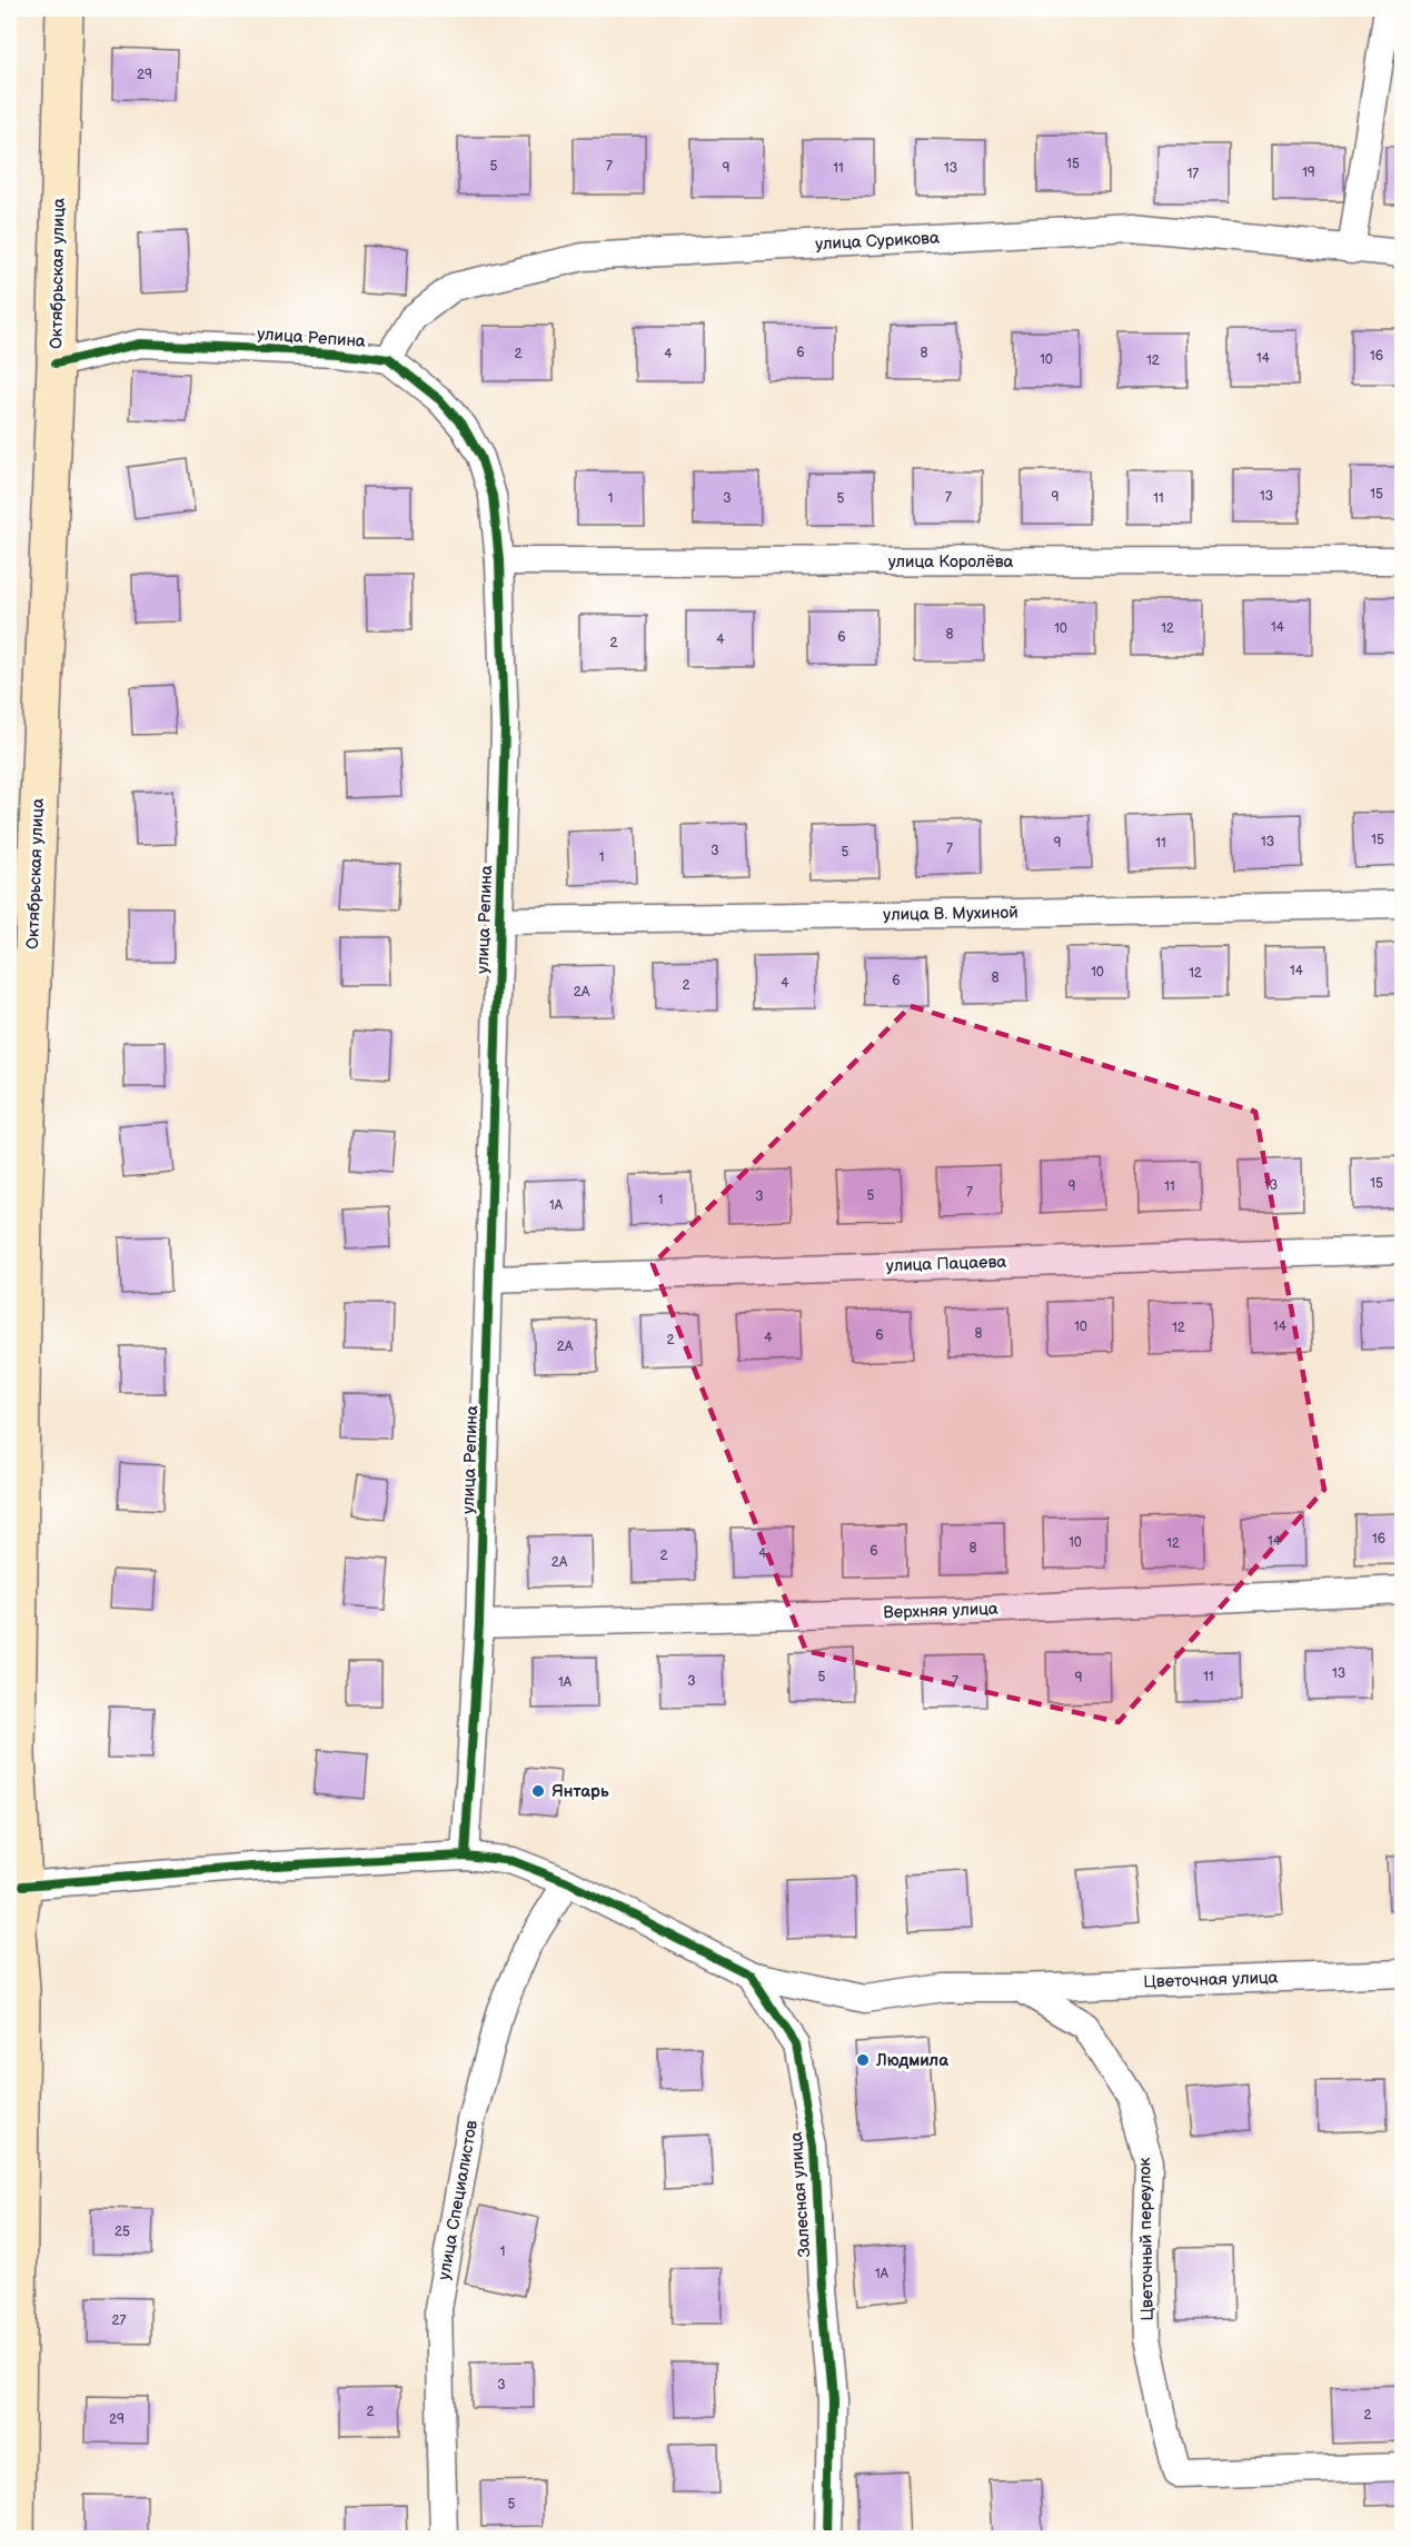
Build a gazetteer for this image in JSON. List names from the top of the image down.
{
  "streets": {
    "main road": ["Октябрьская улица"],
    "street": [
      "улица Сурикова",
      "улица Репина",
      "улица Королёва",
      "улица В. Мухиной",
      "улица Пацаева",
      "Верхняя улица",
      "Цветочная улица",
      "Залесная улица",
      "улица Специалистов",
      "Цветочный переулок"
    ]
  },
  "crossings": [
    ["улица Сурикова", "улица Репина"],
    ["Октябрьская улица", "улица Репина"],
    ["Октябрьская улица", "Залесная улица"],
    ["улица Репина", "улица Королёва"],
    ["улица Репина", "улица В. Мухиной"],
    ["улица Репина", "улица Пацаева"],
    ["улица Репина", "Верхняя улица"],
    ["улица Репина", "Залесная улица"],
    ["Цветочная улица", "Залесная улица"],
    ["Цветочная улица", "Цветочный переулок"],
    ["Залесная улица", "улица Специалистов"]
  ],
  "places": ["Янтарь", "Людмила"],
  "house_numbers": [
    "29",
    "15",
    "5",
    "7",
    "9",
    "11",
    "13",
    "19",
    "17",
    "6",
    "8",
    "2",
    "4",
    "16",
    "14",
    "10",
    "12",
    "15",
    "13",
    "7",
    "9",
    "1",
    "3",
    "5",
    "11",
    "14",
    "10",
    "12",
    "8",
    "6",
    "4",
    "2",
    "15",
    "13",
    "9",
    "11",
    "7",
    "3",
    "5",
    "1",
    "14",
    "10",
    "12",
    "8",
    "6",
    "4",
    "2",
    "2А",
    "15",
    "13",
    "9",
    "11",
    "7",
    "5",
    "3",
    "1",
    "1А",
    "10",
    "14",
    "12",
    "8",
    "6",
    "4",
    "2",
    "2А",
    "16",
    "14",
    "10",
    "12",
    "8",
    "6",
    "4",
    "2",
    "2А",
    "13",
    "5",
    "11",
    "9",
    "3",
    "7",
    "1А",
    "25",
    "1",
    "1А",
    "27",
    "3",
    "2",
    "2",
    "29",
    "5"
  ]
}
